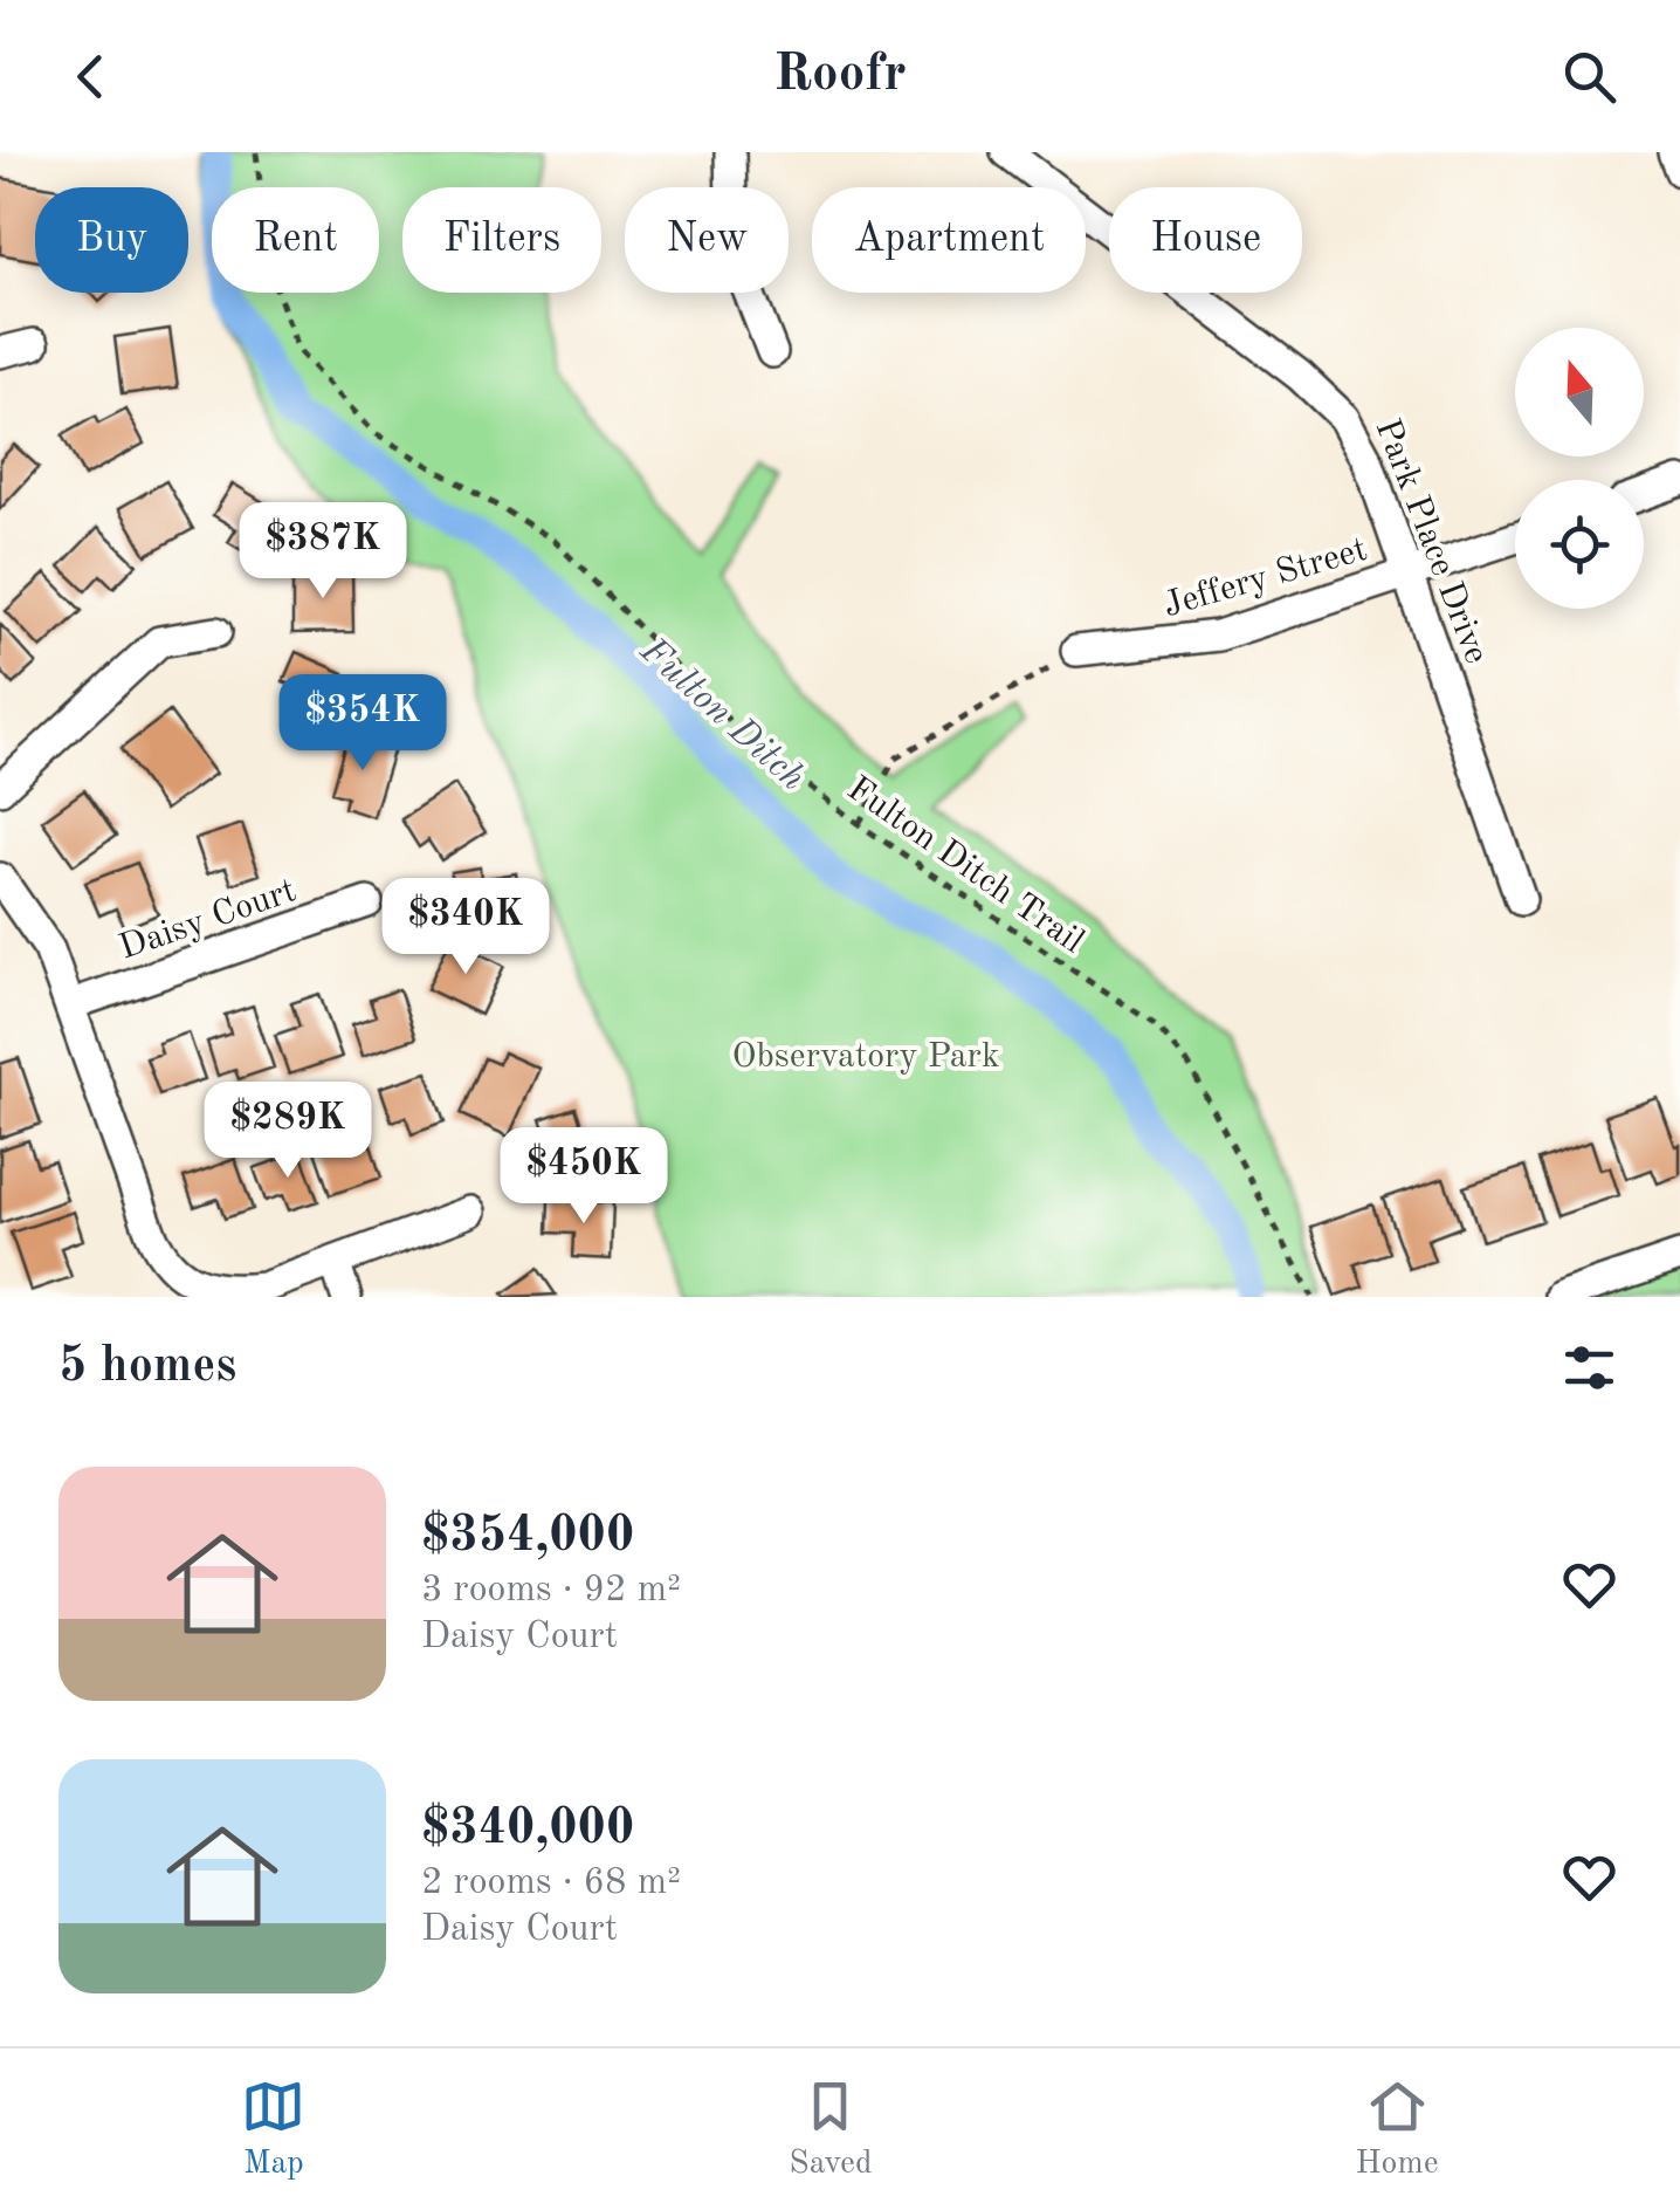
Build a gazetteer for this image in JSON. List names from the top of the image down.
{
  "streets": {
    "street": ["Park Place Drive", "Jeffery Street", "Daisy Court"],
    "path": ["Fulton Ditch Trail"]
  },
  "crossings": [
    ["Park Place Drive", "Jeffery Street"]
  ],
  "water": ["Fulton Ditch"],
  "parks": ["Observatory Park"],
  "north": "top",
  "page": {
    "header": "Roofr",
    "chip": [
      "Buy",
      "Rent",
      "Filters",
      "New",
      "Apartment",
      "House"
    ],
    "price": [
      "$387K",
      "$354K",
      "$340K",
      "$289K",
      "$450K"
    ],
    "heading": "5 homes",
    "list": [
      {
        "name": "$354,000",
        "note": "3 rooms · 92 m² · Daisy Court"
      },
      {
        "name": "$340,000",
        "note": "2 rooms · 68 m² · Daisy Court"
      }
    ],
    "tabs": ["Map", "Saved", "Home"]
  }
}
